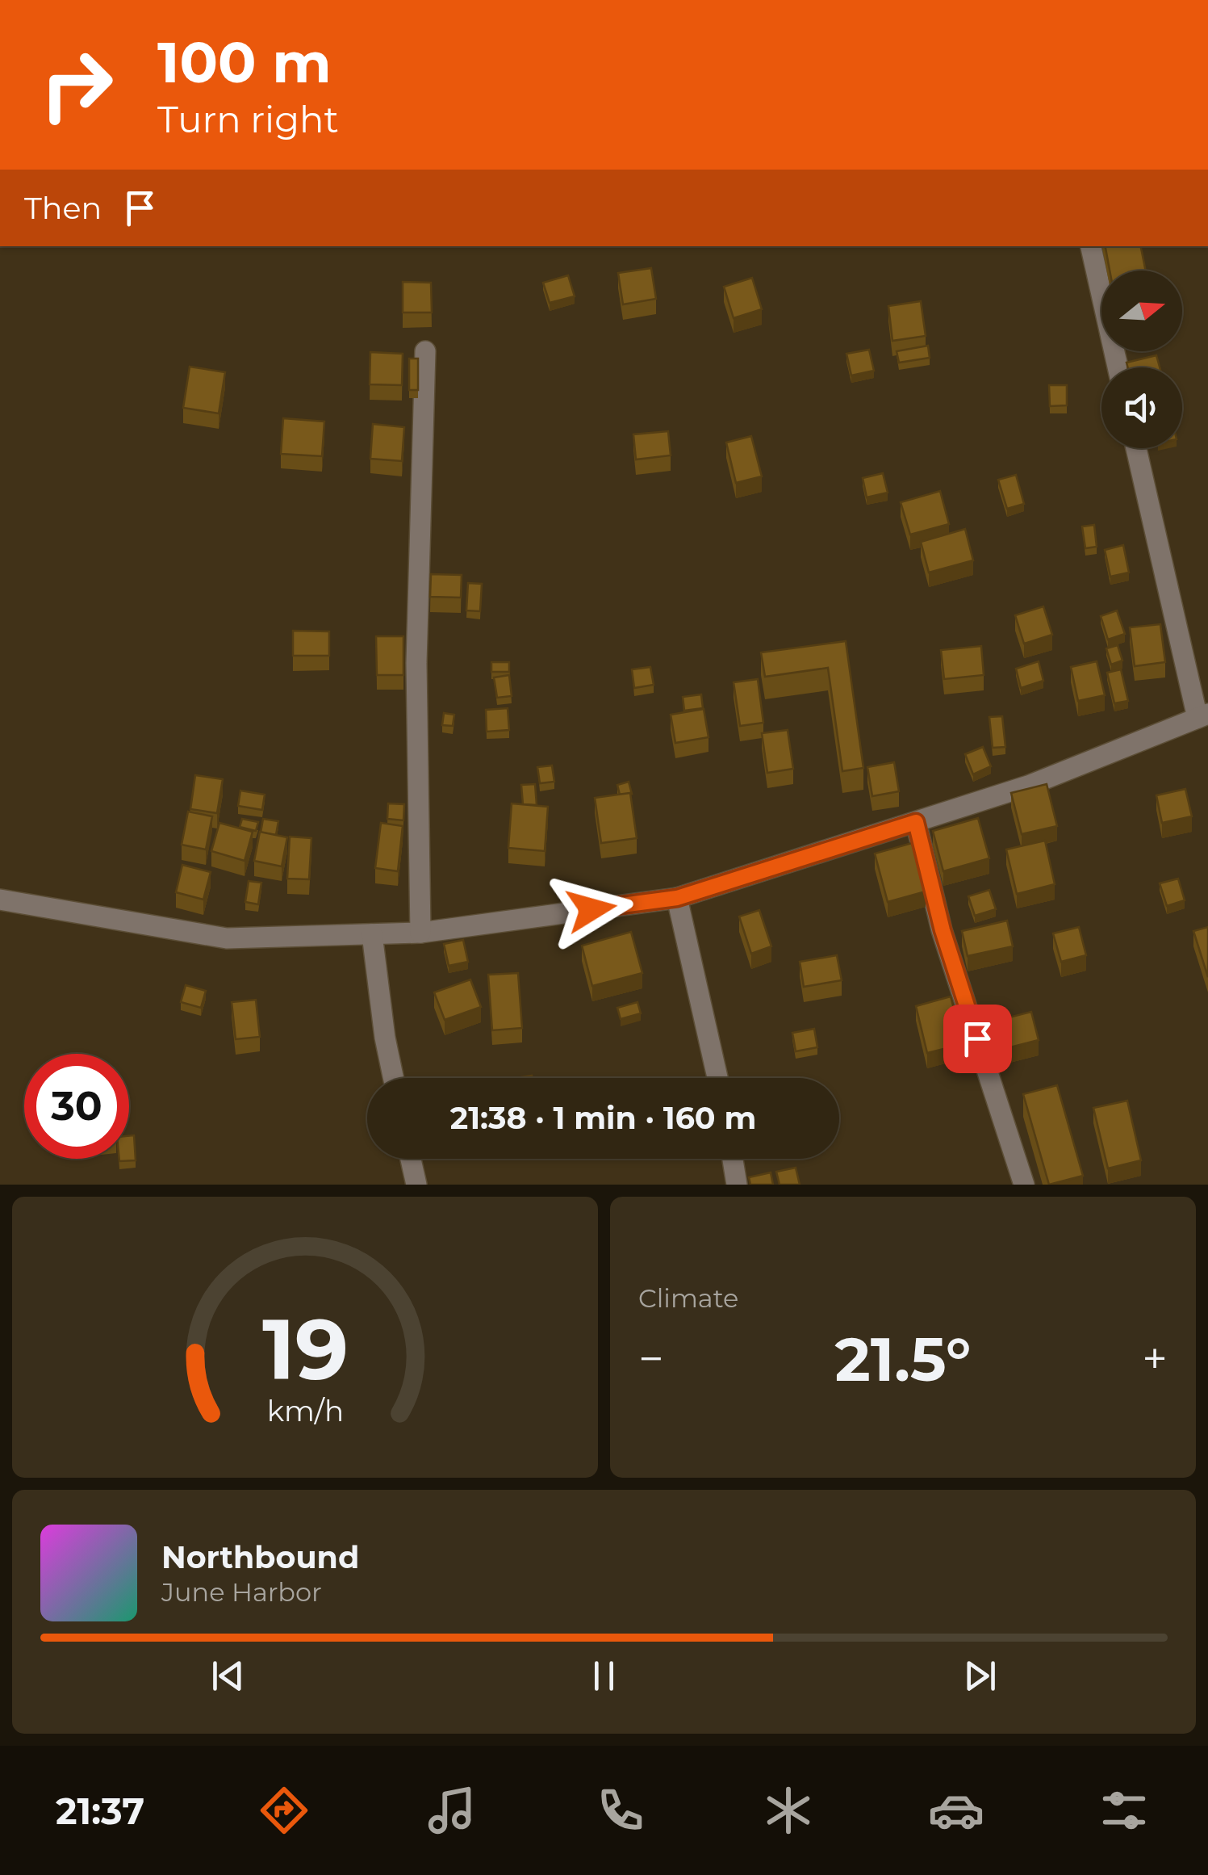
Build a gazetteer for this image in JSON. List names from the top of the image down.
{
  "north": "right",
  "page": {
    "turn": ["100 m", "Turn right"],
    "then": "Then",
    "limit": "30",
    "trip": "21:38 · 1 min · 160 m",
    "tile": "Climate",
    "heat": ["−", "21.5°", "+"],
    "song": ["Northbound", "June Harbor"],
    "tabs": "21:37",
    "gauge": ["19", "km/h"]
  }
}
